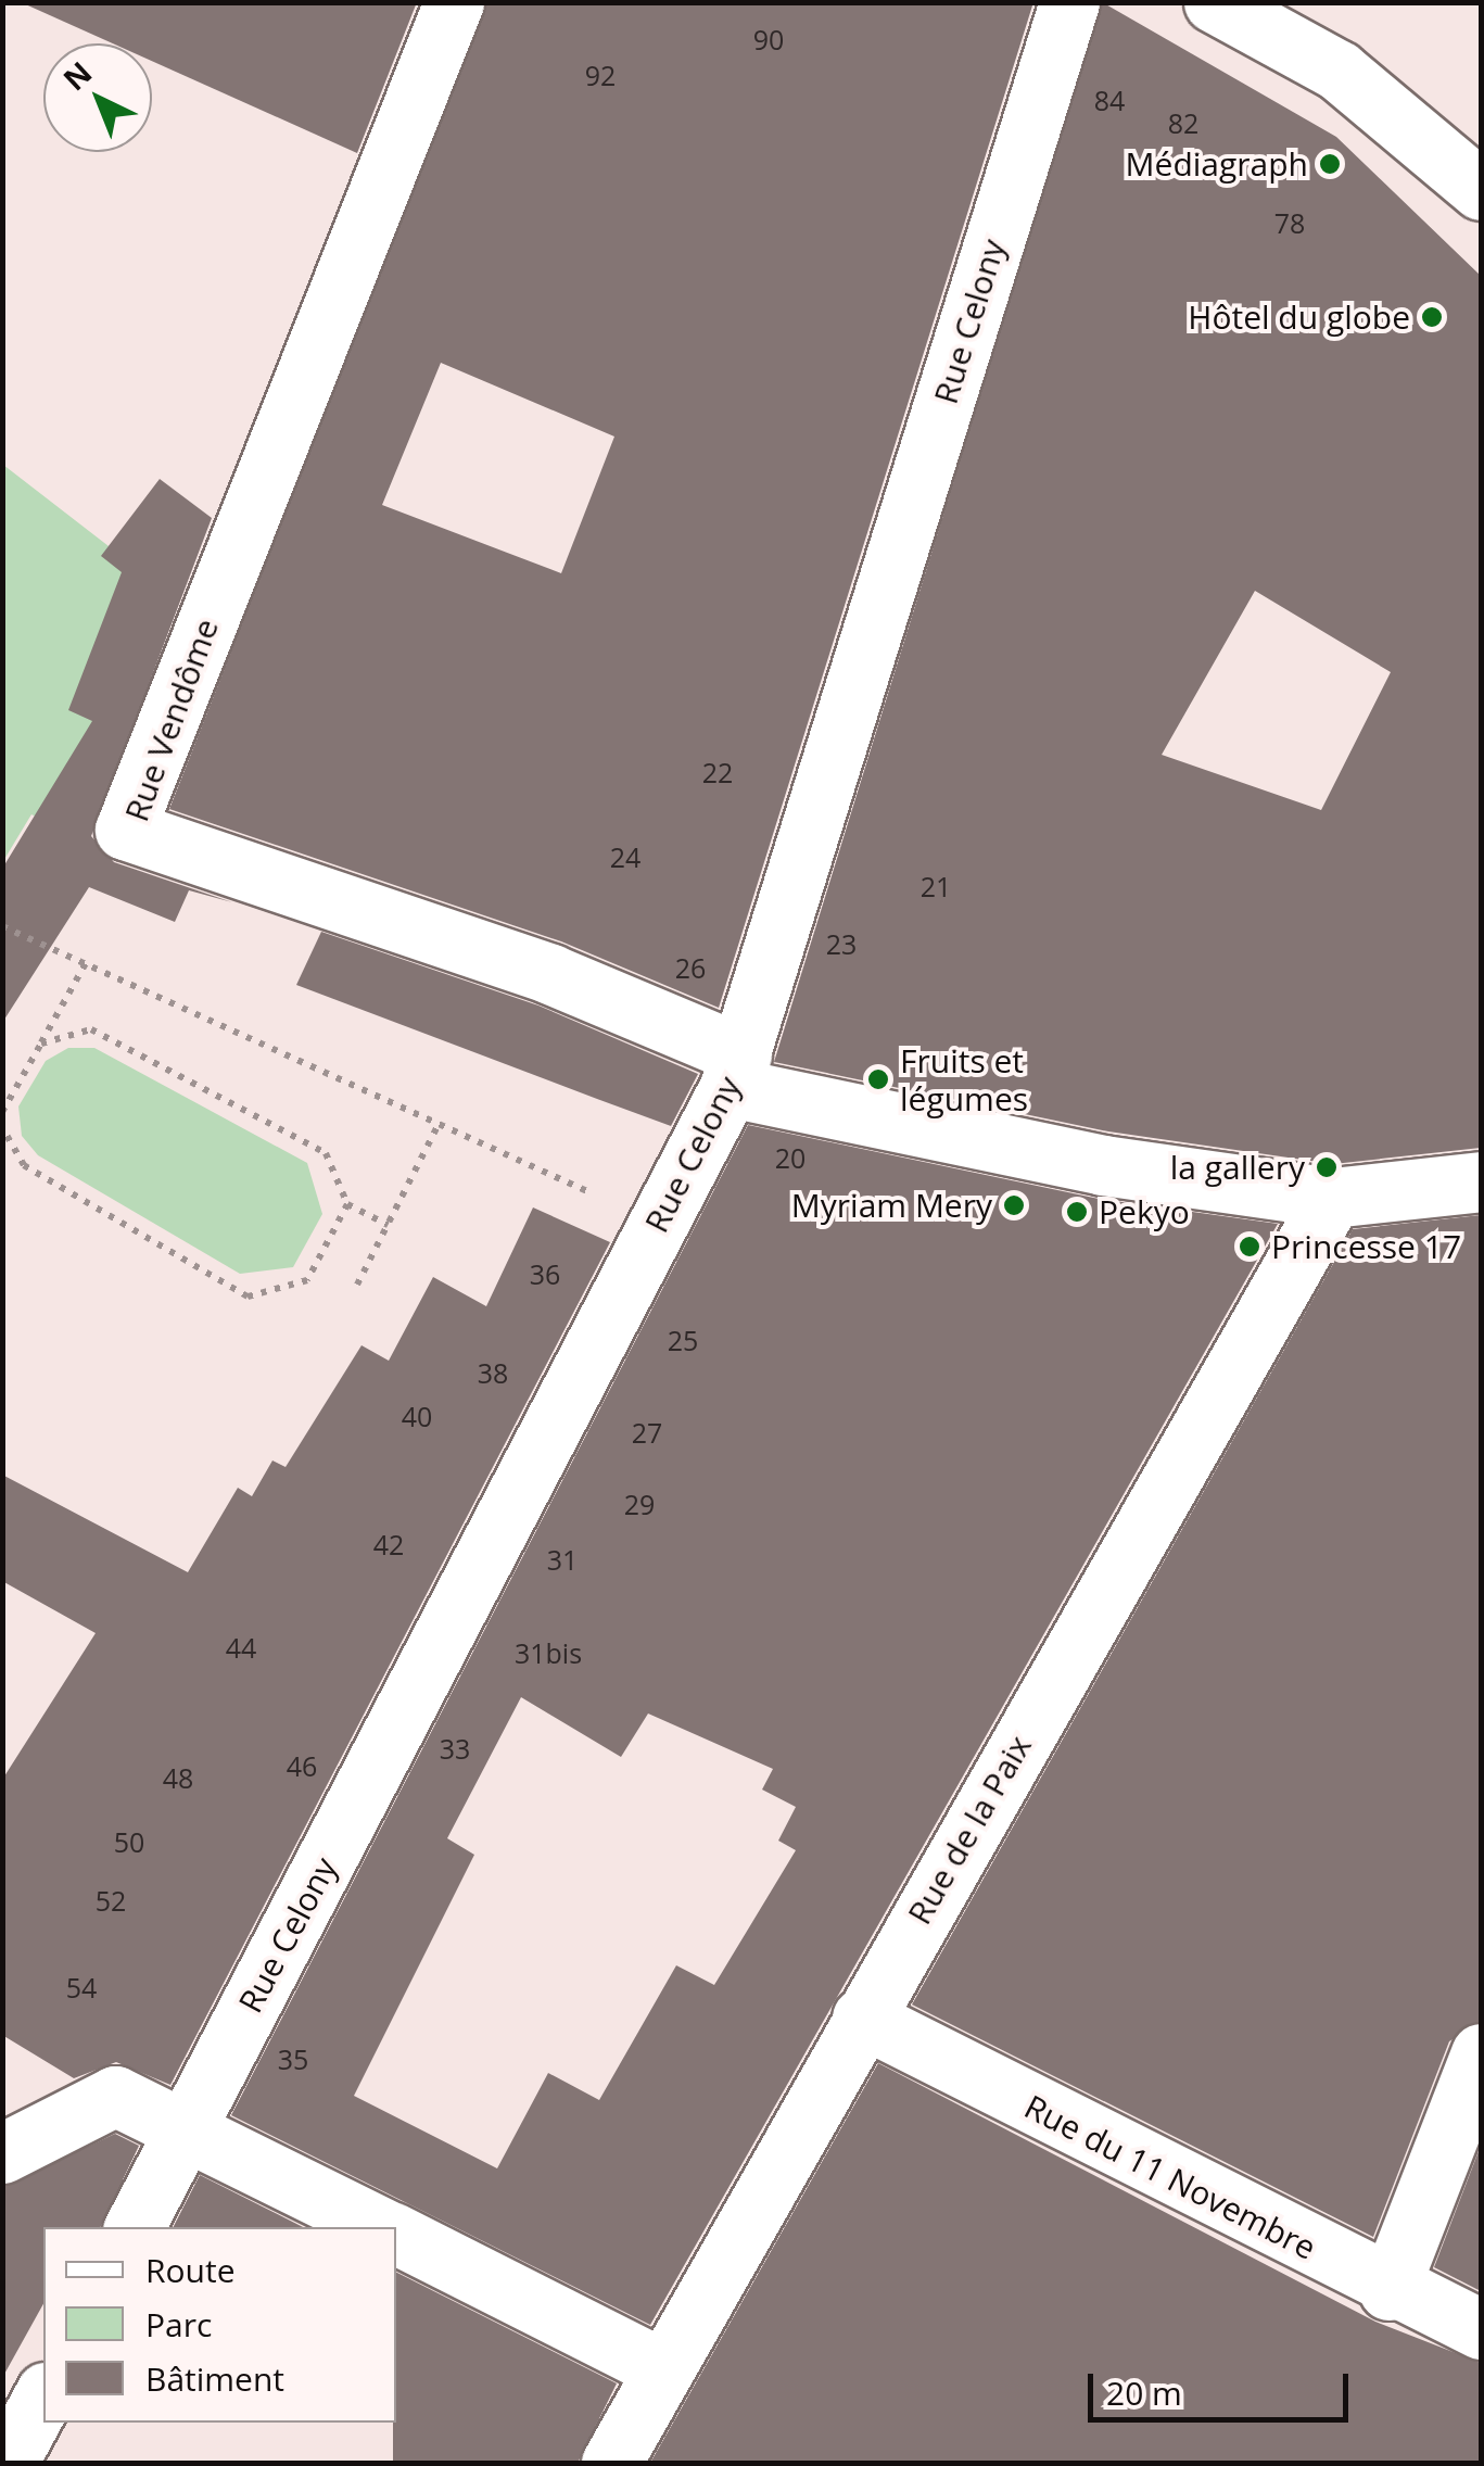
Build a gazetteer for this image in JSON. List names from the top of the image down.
{
  "streets": {
    "street": [
      "Rue Celony",
      "Rue Vendôme",
      "Rue de la Paix",
      "Rue du 11 Novembre"
    ]
  },
  "crossings": [
    ["Rue Celony", "Rue Vendôme"],
    ["Rue de la Paix", "Rue du 11 Novembre"]
  ],
  "places": [
    "Médiagraph",
    "Hôtel du globe",
    "Fruits et légumes",
    "la gallery",
    "Myriam Mery",
    "Pekyo",
    "Princesse 17"
  ],
  "house_numbers": [
    "90",
    "92",
    "84",
    "82",
    "78",
    "22",
    "24",
    "21",
    "23",
    "26",
    "20",
    "36",
    "25",
    "38",
    "40",
    "27",
    "29",
    "42",
    "31",
    "44",
    "31bis",
    "33",
    "46",
    "48",
    "50",
    "52",
    "54",
    "35"
  ],
  "legend": ["Route", "Parc", "Bâtiment"],
  "scale_bar": "20 m",
  "north": "top left"
}
